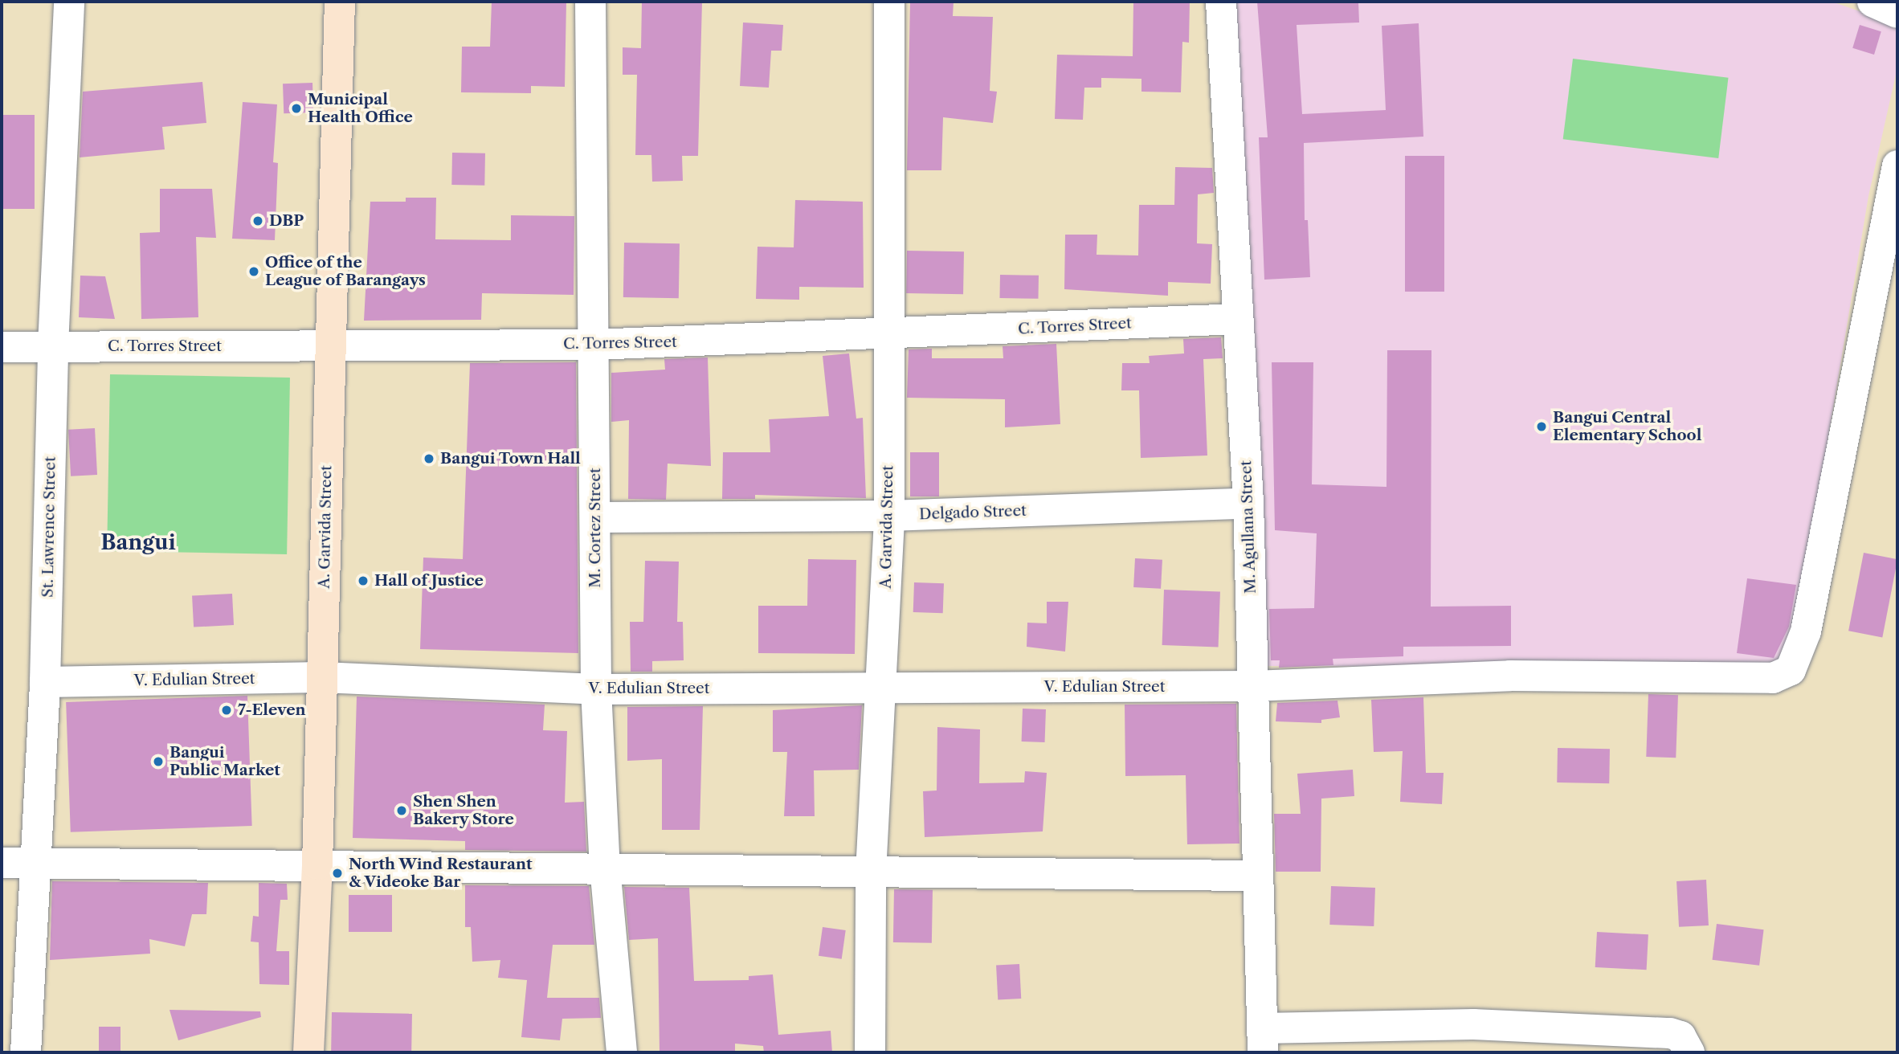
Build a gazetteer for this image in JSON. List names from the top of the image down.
{
  "streets": {
    "main road": ["A. Garvida Street"],
    "street": [
      "C. Torres Street",
      "Delgado Street",
      "St. Lawrence Street",
      "M. Agullana Street",
      "M. Cortez Street",
      "V. Edulian Street"
    ]
  },
  "crossings": [
    ["C. Torres Street", "St. Lawrence Street"],
    ["C. Torres Street", "A. Garvida Street"],
    ["C. Torres Street", "M. Agullana Street"],
    ["C. Torres Street", "M. Cortez Street"],
    ["Delgado Street", "A. Garvida Street"],
    ["Delgado Street", "M. Agullana Street"],
    ["Delgado Street", "M. Cortez Street"],
    ["St. Lawrence Street", "V. Edulian Street"],
    ["A. Garvida Street", "V. Edulian Street"],
    ["M. Agullana Street", "V. Edulian Street"],
    ["M. Cortez Street", "V. Edulian Street"]
  ],
  "districts": ["Bangui"],
  "places": [
    "Municipal Health Office",
    "DBP",
    "Office of the League of Barangays",
    "Bangui Central Elementary School",
    "Bangui Town Hall",
    "Hall of Justice",
    "7-Eleven",
    "Bangui Public Market",
    "Shen Shen Bakery Store",
    "North Wind Restaurant & Videoke Bar"
  ]
}
